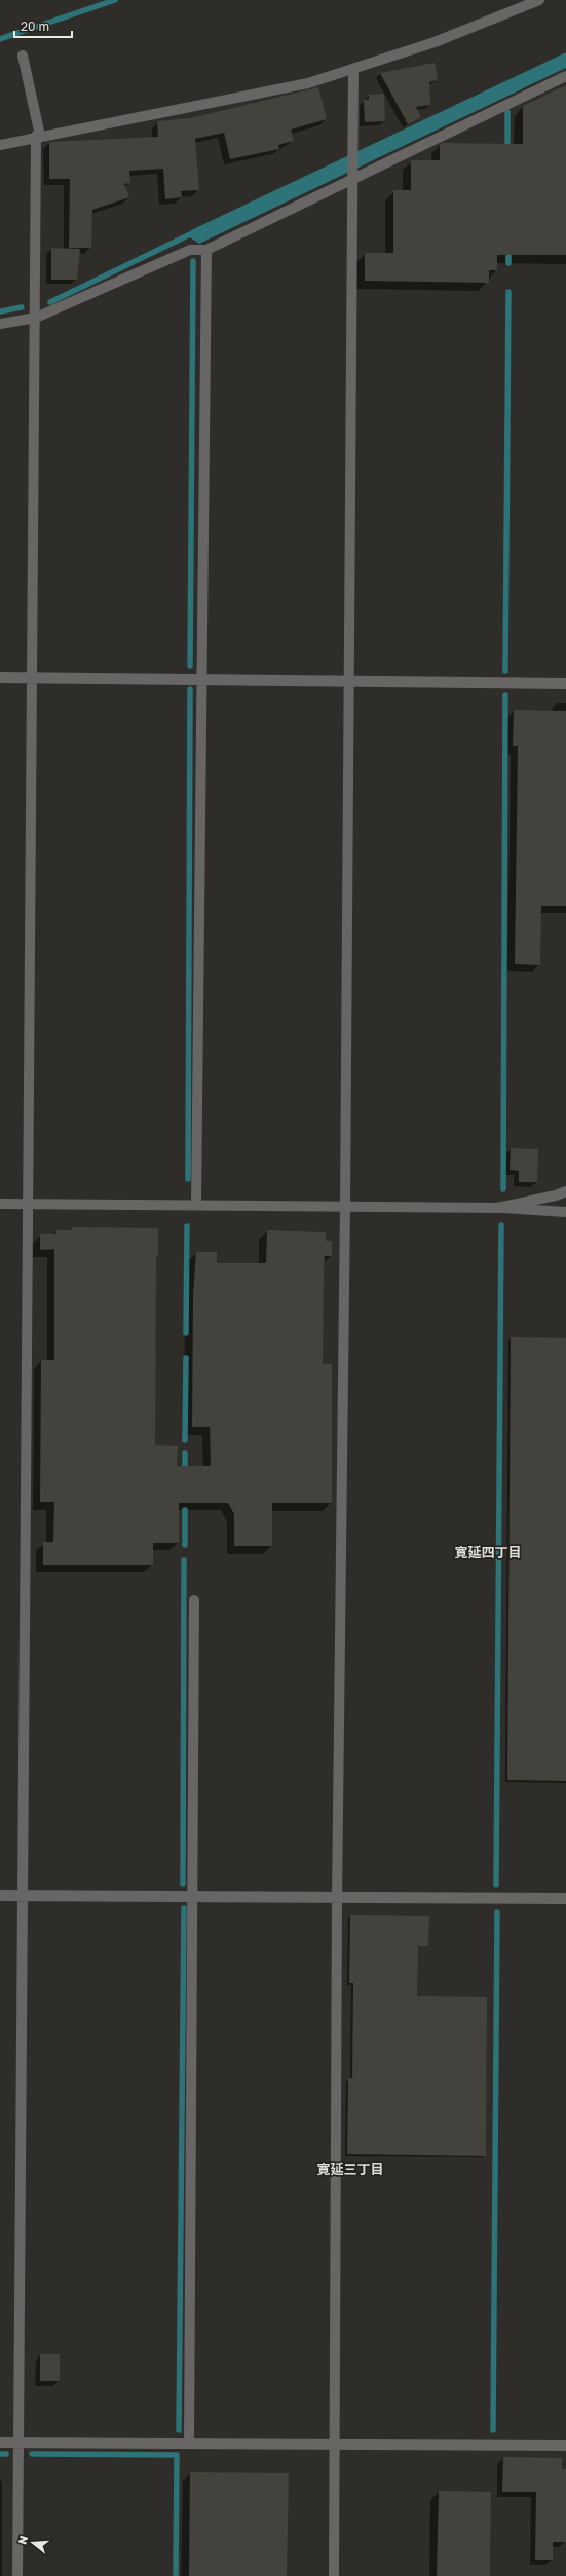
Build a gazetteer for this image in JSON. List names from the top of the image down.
{
  "districts": ["寛延四丁目", "寛延三丁目"],
  "scale_bar": "20 m",
  "north": "left"
}
